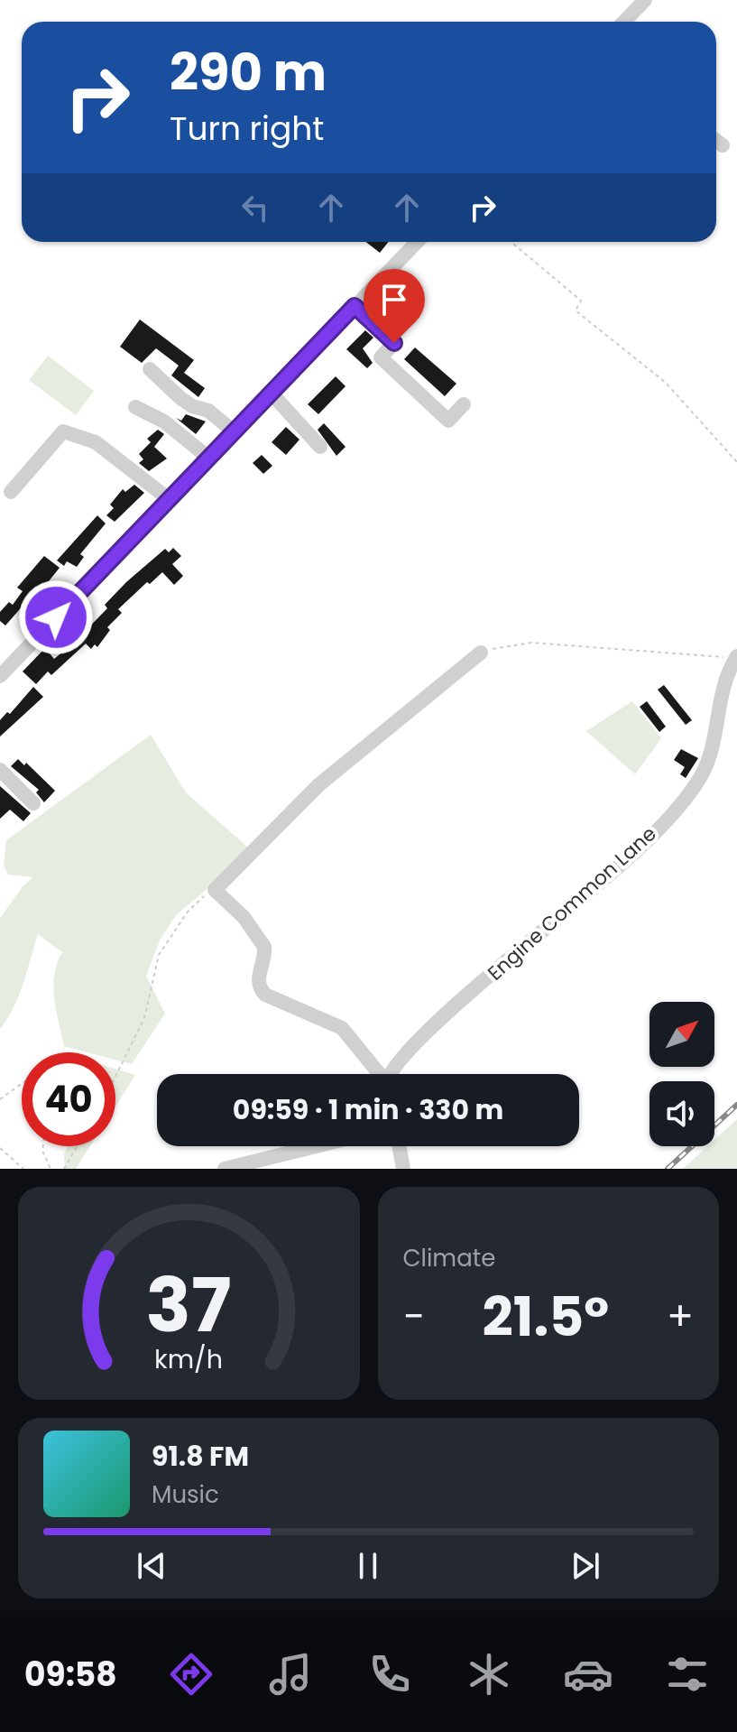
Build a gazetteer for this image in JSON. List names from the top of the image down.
{
  "streets": {
    "street": ["Engine Common Lane"]
  },
  "north": "top right",
  "page": {
    "turn": ["290 m", "Turn right"],
    "limit": "40",
    "trip": "09:59 · 1 min · 330 m",
    "tile": "Climate",
    "heat": ["−", "21.5°", "+"],
    "song": ["91.8 FM", "Music"],
    "tabs": "09:58",
    "gauge": ["37", "km/h"]
  }
}
